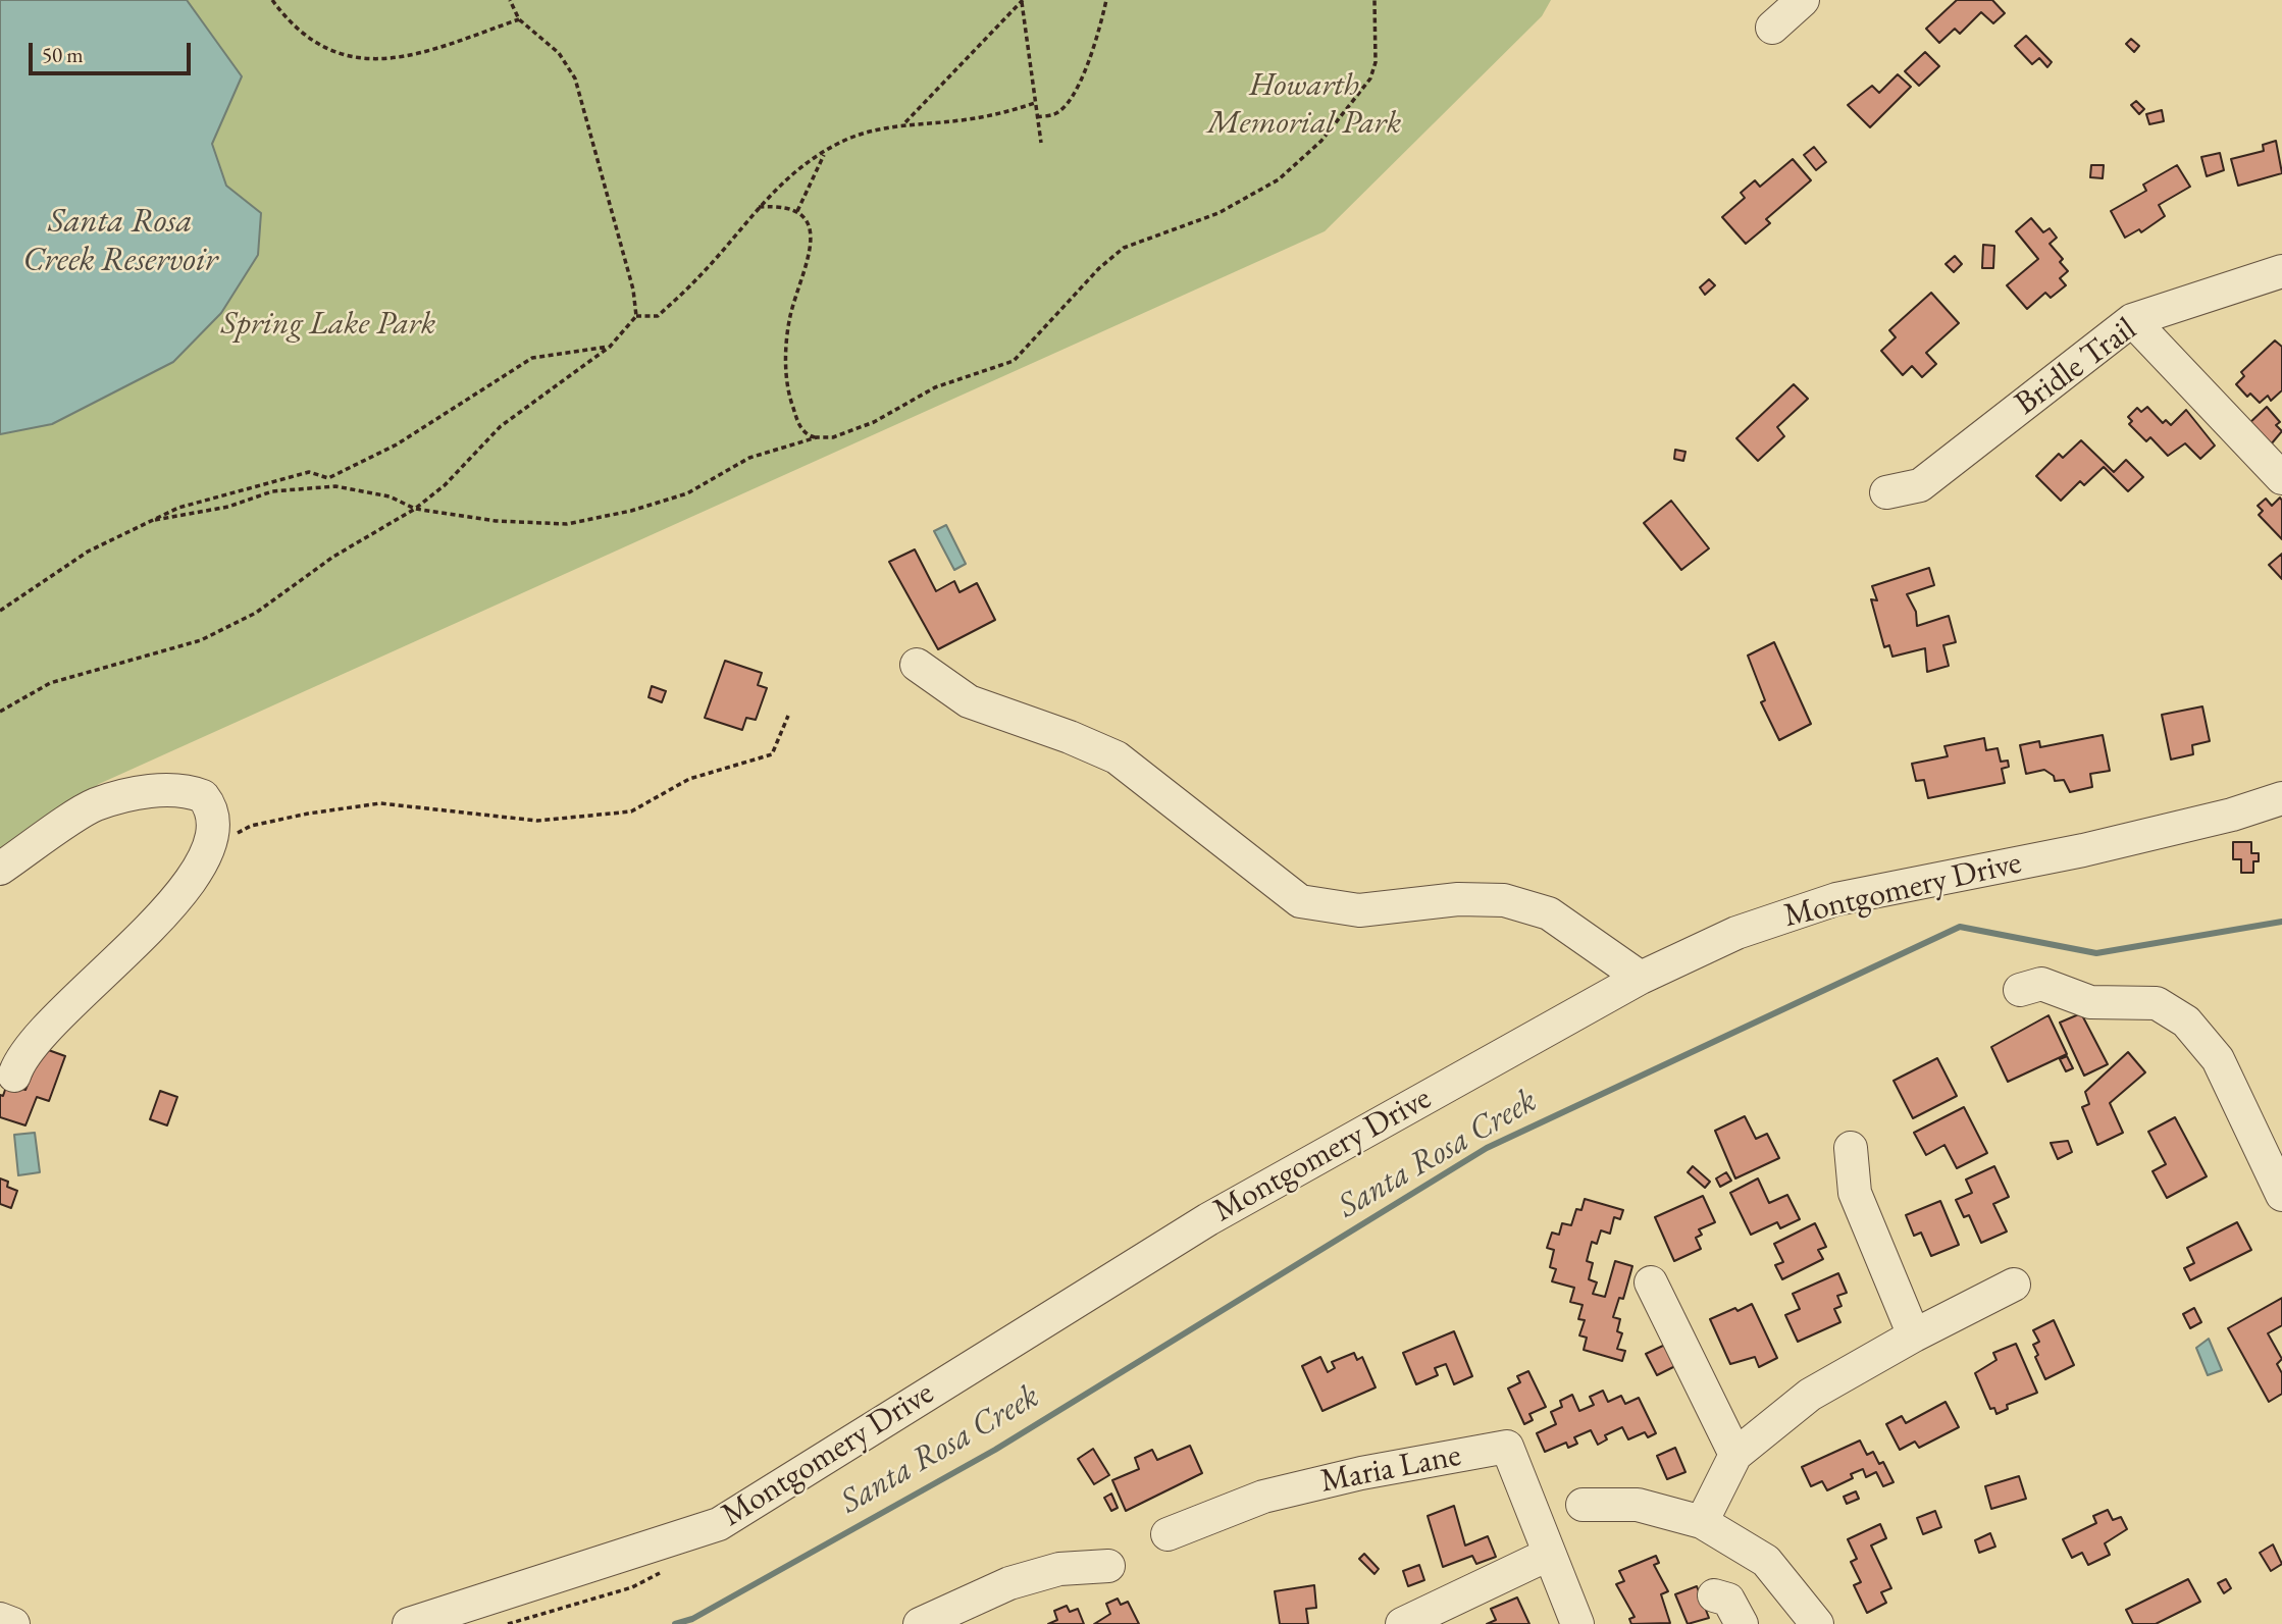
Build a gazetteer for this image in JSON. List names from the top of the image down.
{
  "streets": {
    "street": ["Bridle Trail", "Montgomery Drive", "Maria Lane"]
  },
  "water": ["Santa Rosa Creek Reservoir", "Santa Rosa Creek"],
  "parks": ["Howarth Memorial Park", "Spring Lake Park"],
  "scale_bar": "50 m"
}
